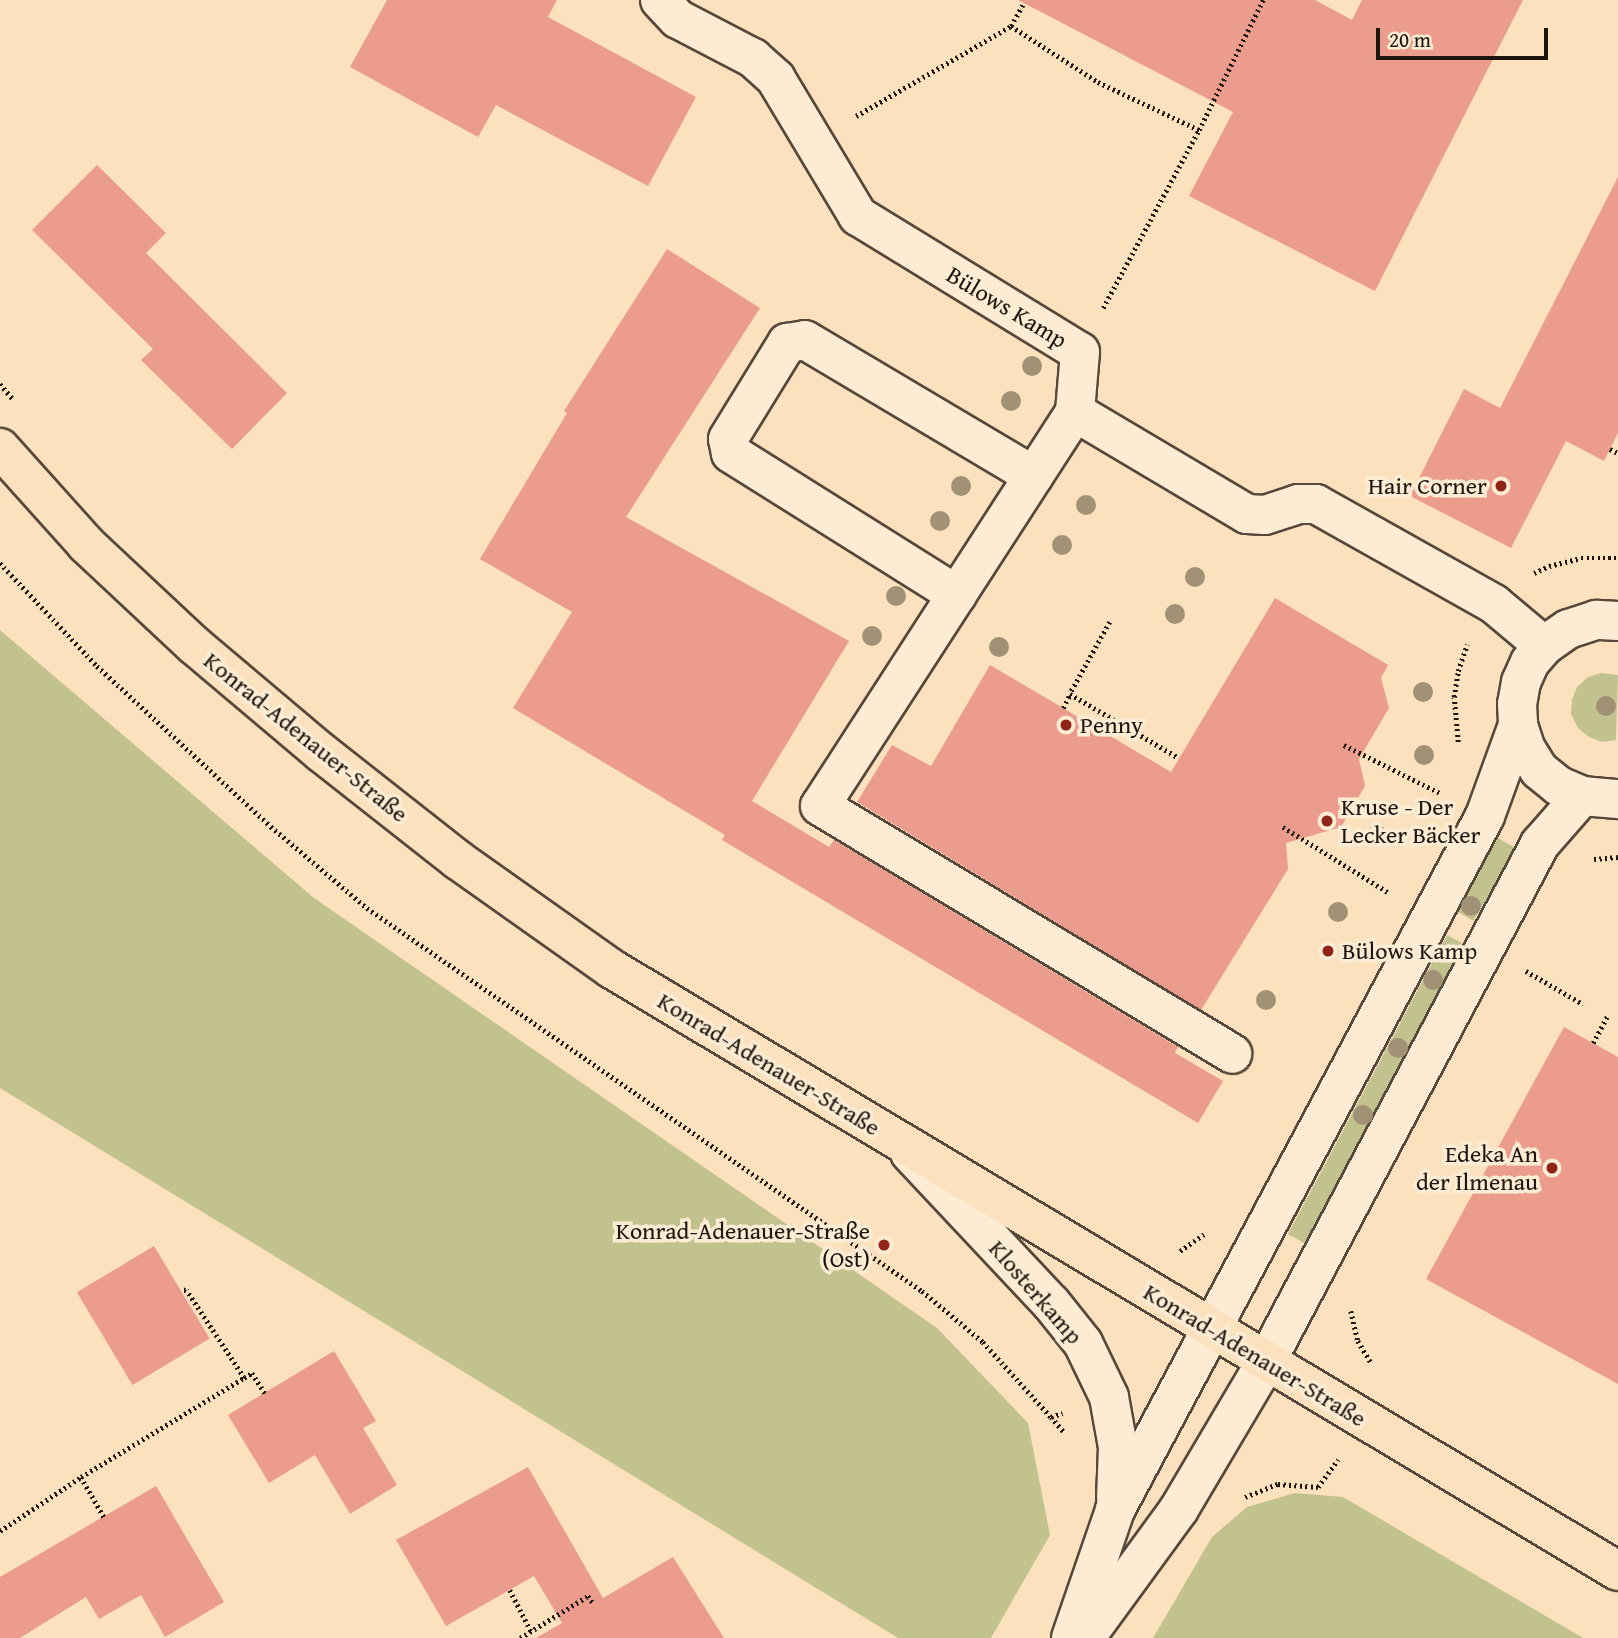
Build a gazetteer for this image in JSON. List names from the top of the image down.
{
  "streets": {
    "main road": ["Konrad-Adenauer-Straße"],
    "street": ["Bülows Kamp", "Klosterkamp"]
  },
  "crossings": [
    ["Konrad-Adenauer-Straße", "Klosterkamp"]
  ],
  "places": [
    "Hair Corner",
    "Penny",
    "Kruse - Der Lecker Bäcker",
    "Bülows Kamp",
    "Edeka An der Ilmenau",
    "Konrad-Adenauer-Straße (Ost)"
  ],
  "scale_bar": "20 m"
}
